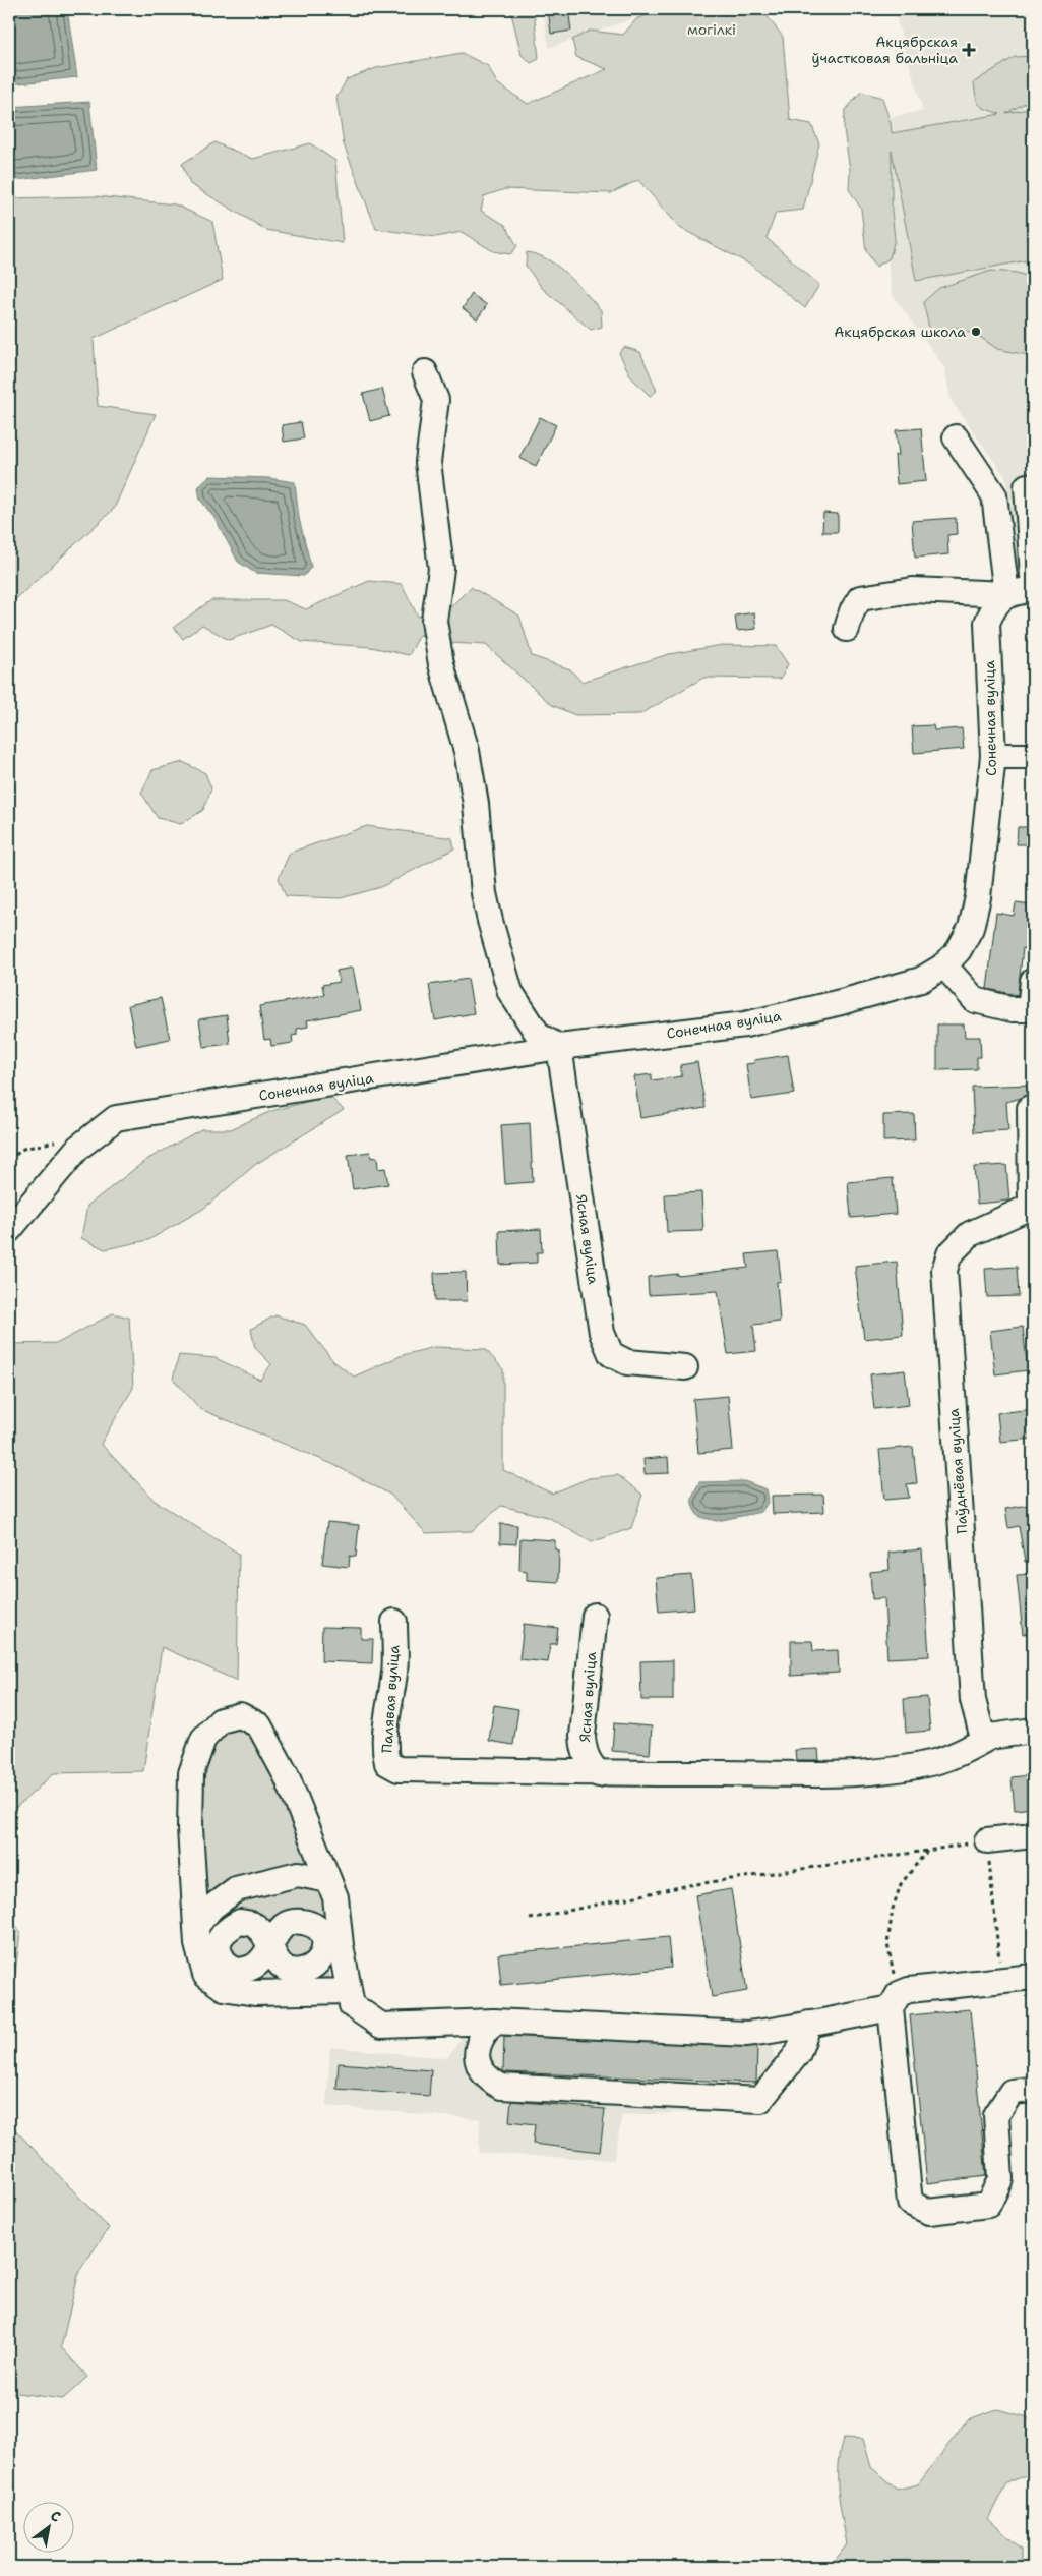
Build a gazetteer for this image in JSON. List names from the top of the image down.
{
  "streets": {
    "street": [
      "Сонечная вуліца",
      "Ясная вуліца",
      "Паўднёвая вуліца",
      "Палявая вуліца"
    ]
  },
  "crossings": [
    ["Сонечная вуліца", "Ясная вуліца"],
    ["Ясная вуліца", "Палявая вуліца"]
  ],
  "parks": ["могілкі"],
  "places": {
    "health": ["Акцябрская ўчастковая бальніца"],
    "other": ["Акцябрская школа"]
  },
  "north": "top right"
}
